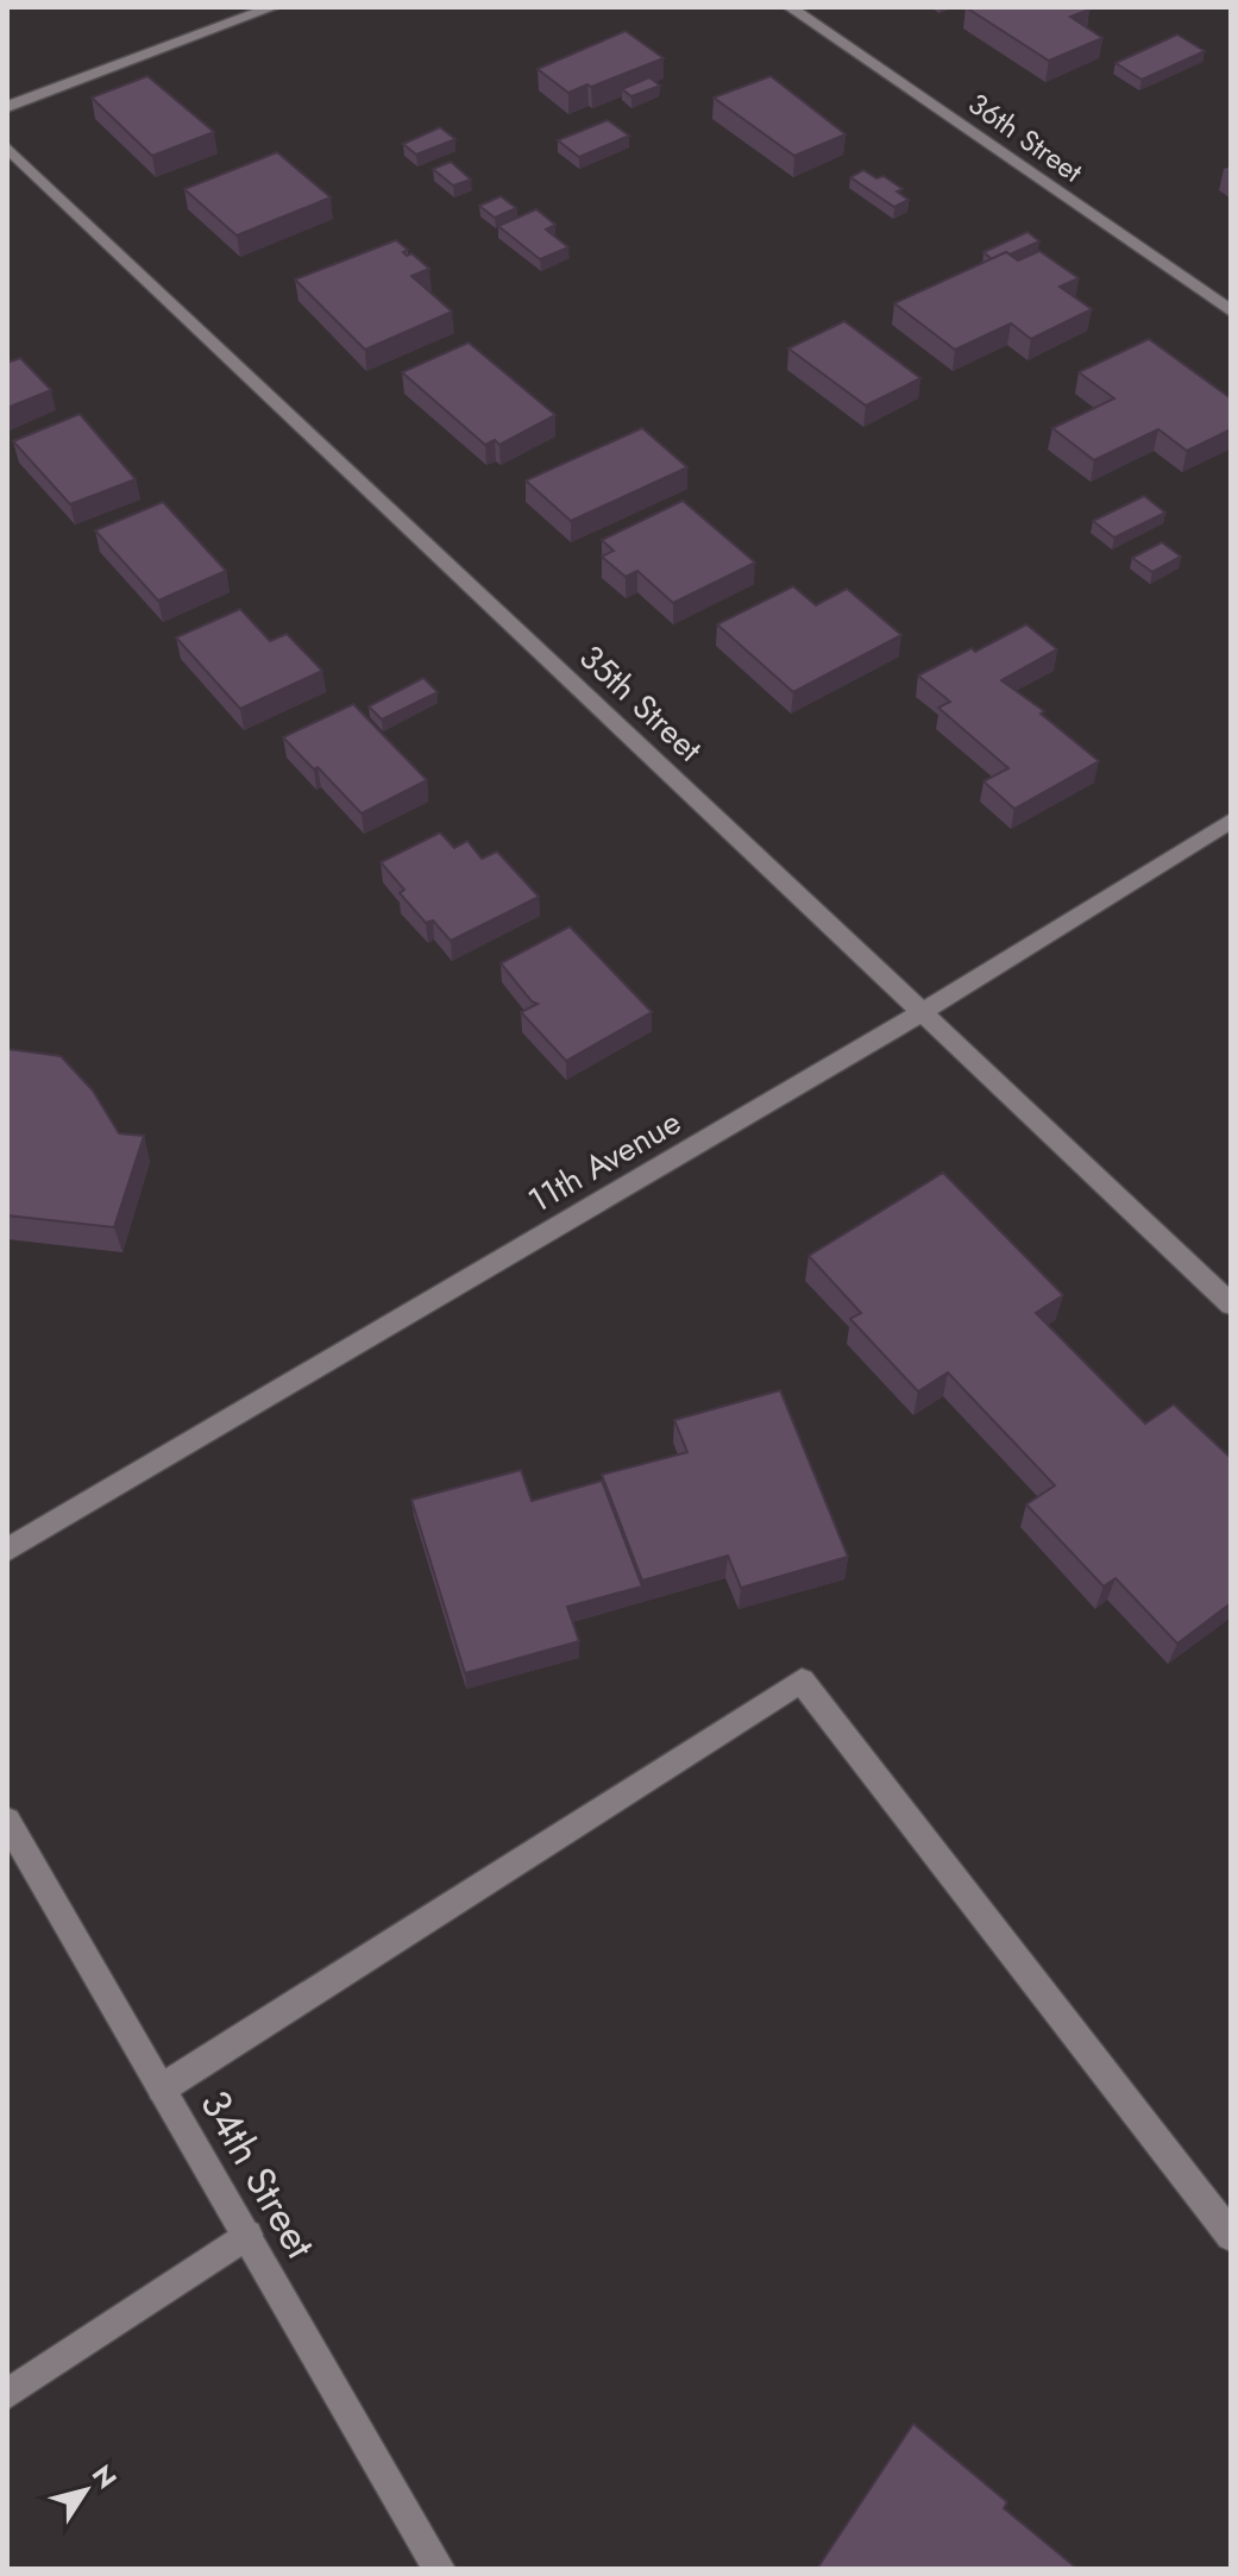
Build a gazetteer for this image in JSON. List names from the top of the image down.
{
  "streets": {
    "street": [
      "36th Street",
      "35th Street",
      "11th Avenue",
      "34th Street"
    ]
  },
  "crossings": [
    ["35th Street", "11th Avenue"]
  ],
  "north": "top right"
}
